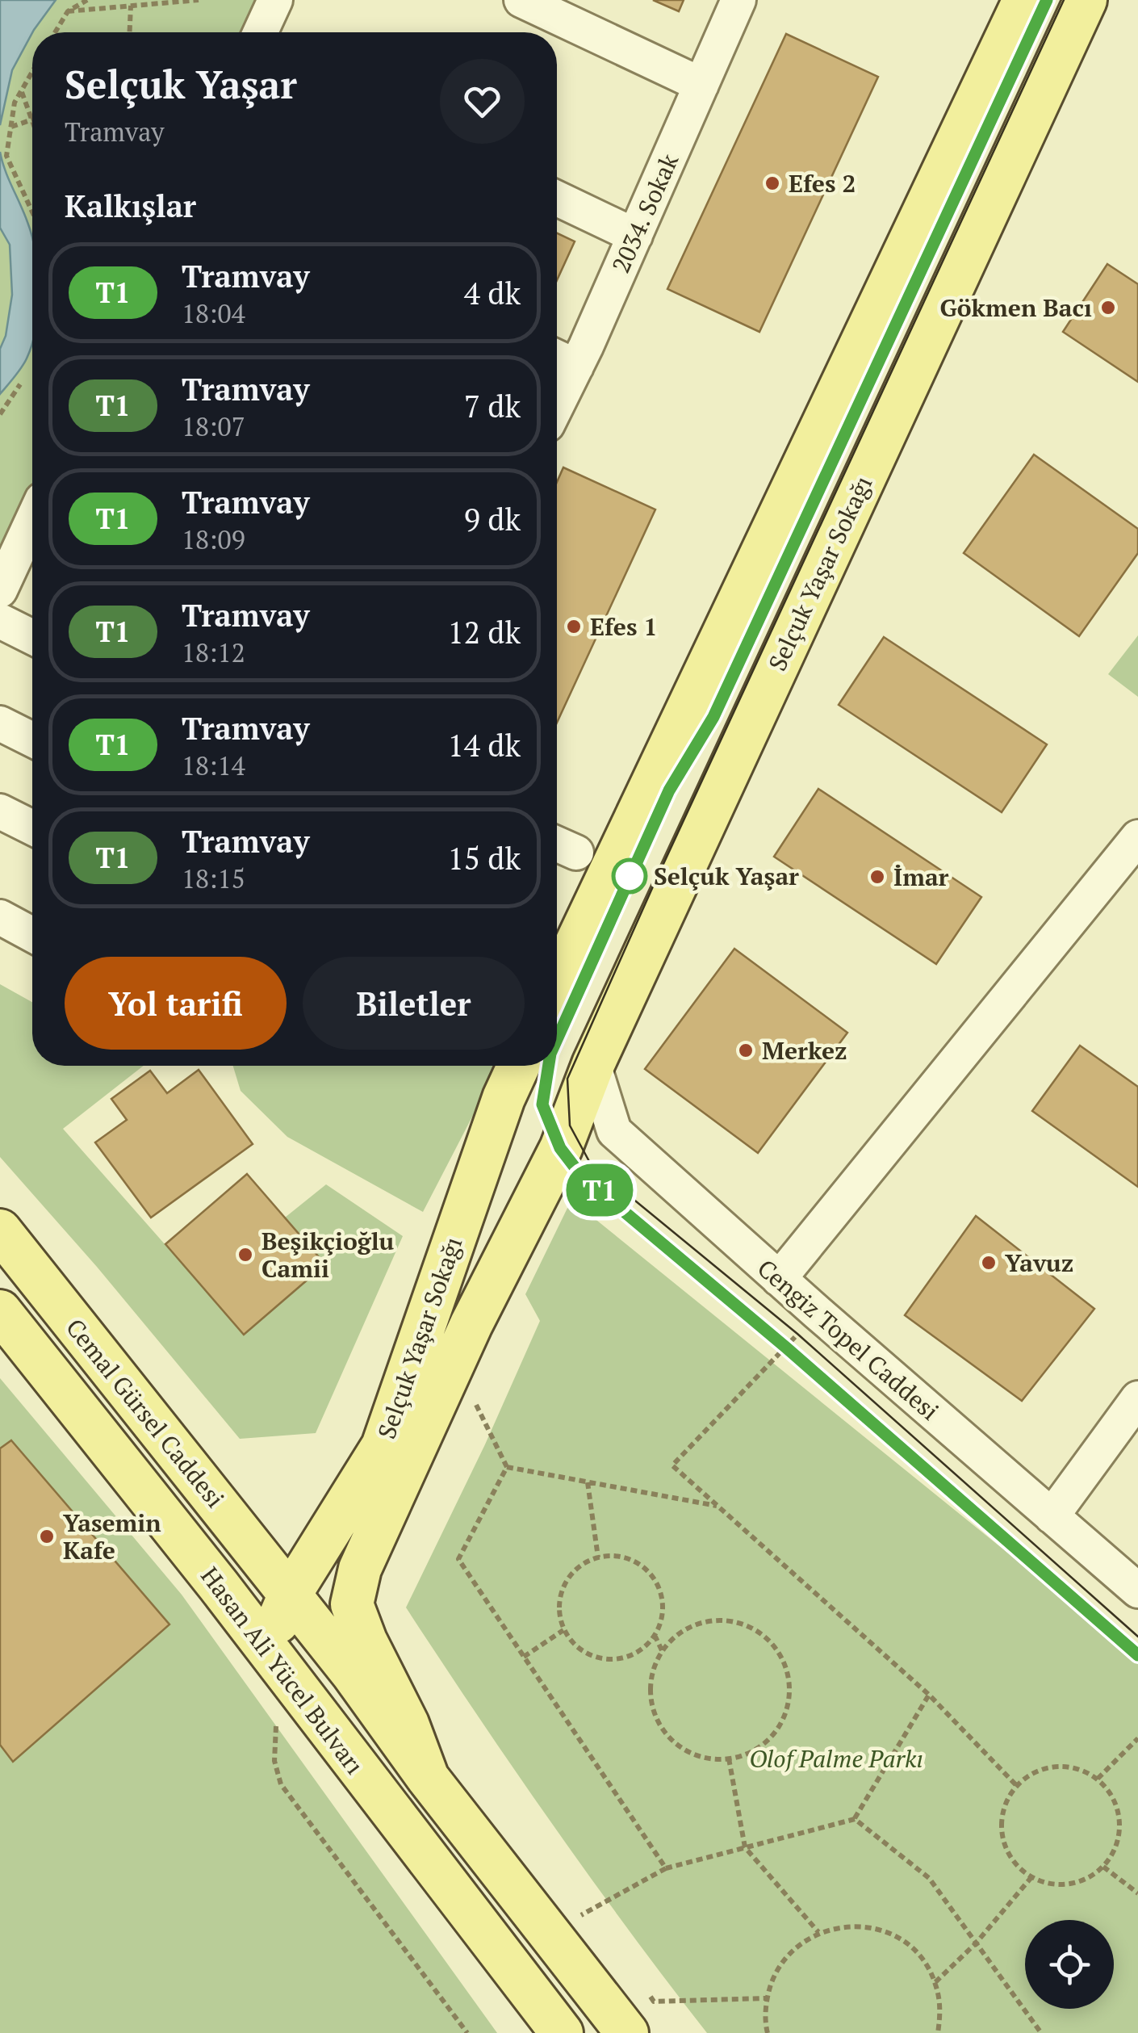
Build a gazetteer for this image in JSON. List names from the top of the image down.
{
  "streets": {
    "main road": ["Selçuk Yaşar Sokağı", "Cemal Gürsel Caddesi", "Hasan Ali Yücel Bulvarı"],
    "street": ["2034. Sokak", "Cengiz Topel Caddesi"]
  },
  "crossings": [
    ["Selçuk Yaşar Sokağı", "Cengiz Topel Caddesi"],
    ["Selçuk Yaşar Sokağı", "Cemal Gürsel Caddesi"],
    ["Selçuk Yaşar Sokağı", "Hasan Ali Yücel Bulvarı"],
    ["Cemal Gürsel Caddesi", "Hasan Ali Yücel Bulvarı"]
  ],
  "parks": ["Olof Palme Parkı"],
  "places": [
    "Efes 2",
    "Gökmen Bacı",
    "Efes 1",
    "Selçuk Yaşar",
    "İmar",
    "Merkez",
    "Beşikçioğlu Camii",
    "Yavuz",
    "Yasemin Kafe"
  ],
  "lines": ["tram line T1"],
  "page": {
    "on_map": "T1",
    "heading": [
      ["Selçuk Yaşar", "Tramvay"],
      "Kalkışlar"
    ],
    "list": [
      {
        "mark": "T1",
        "name": "Tramvay",
        "note": "18:04",
        "value": "4 dk"
      },
      {
        "mark": "T1",
        "name": "Tramvay",
        "note": "18:07",
        "value": "7 dk"
      },
      {
        "mark": "T1",
        "name": "Tramvay",
        "note": "18:09",
        "value": "9 dk"
      },
      {
        "mark": "T1",
        "name": "Tramvay",
        "note": "18:12",
        "value": "12 dk"
      },
      {
        "mark": "T1",
        "name": "Tramvay",
        "note": "18:14",
        "value": "14 dk"
      },
      {
        "mark": "T1",
        "name": "Tramvay",
        "note": "18:15",
        "value": "15 dk"
      }
    ],
    "buttons": ["Yol tarifi", "Biletler"]
  }
}
